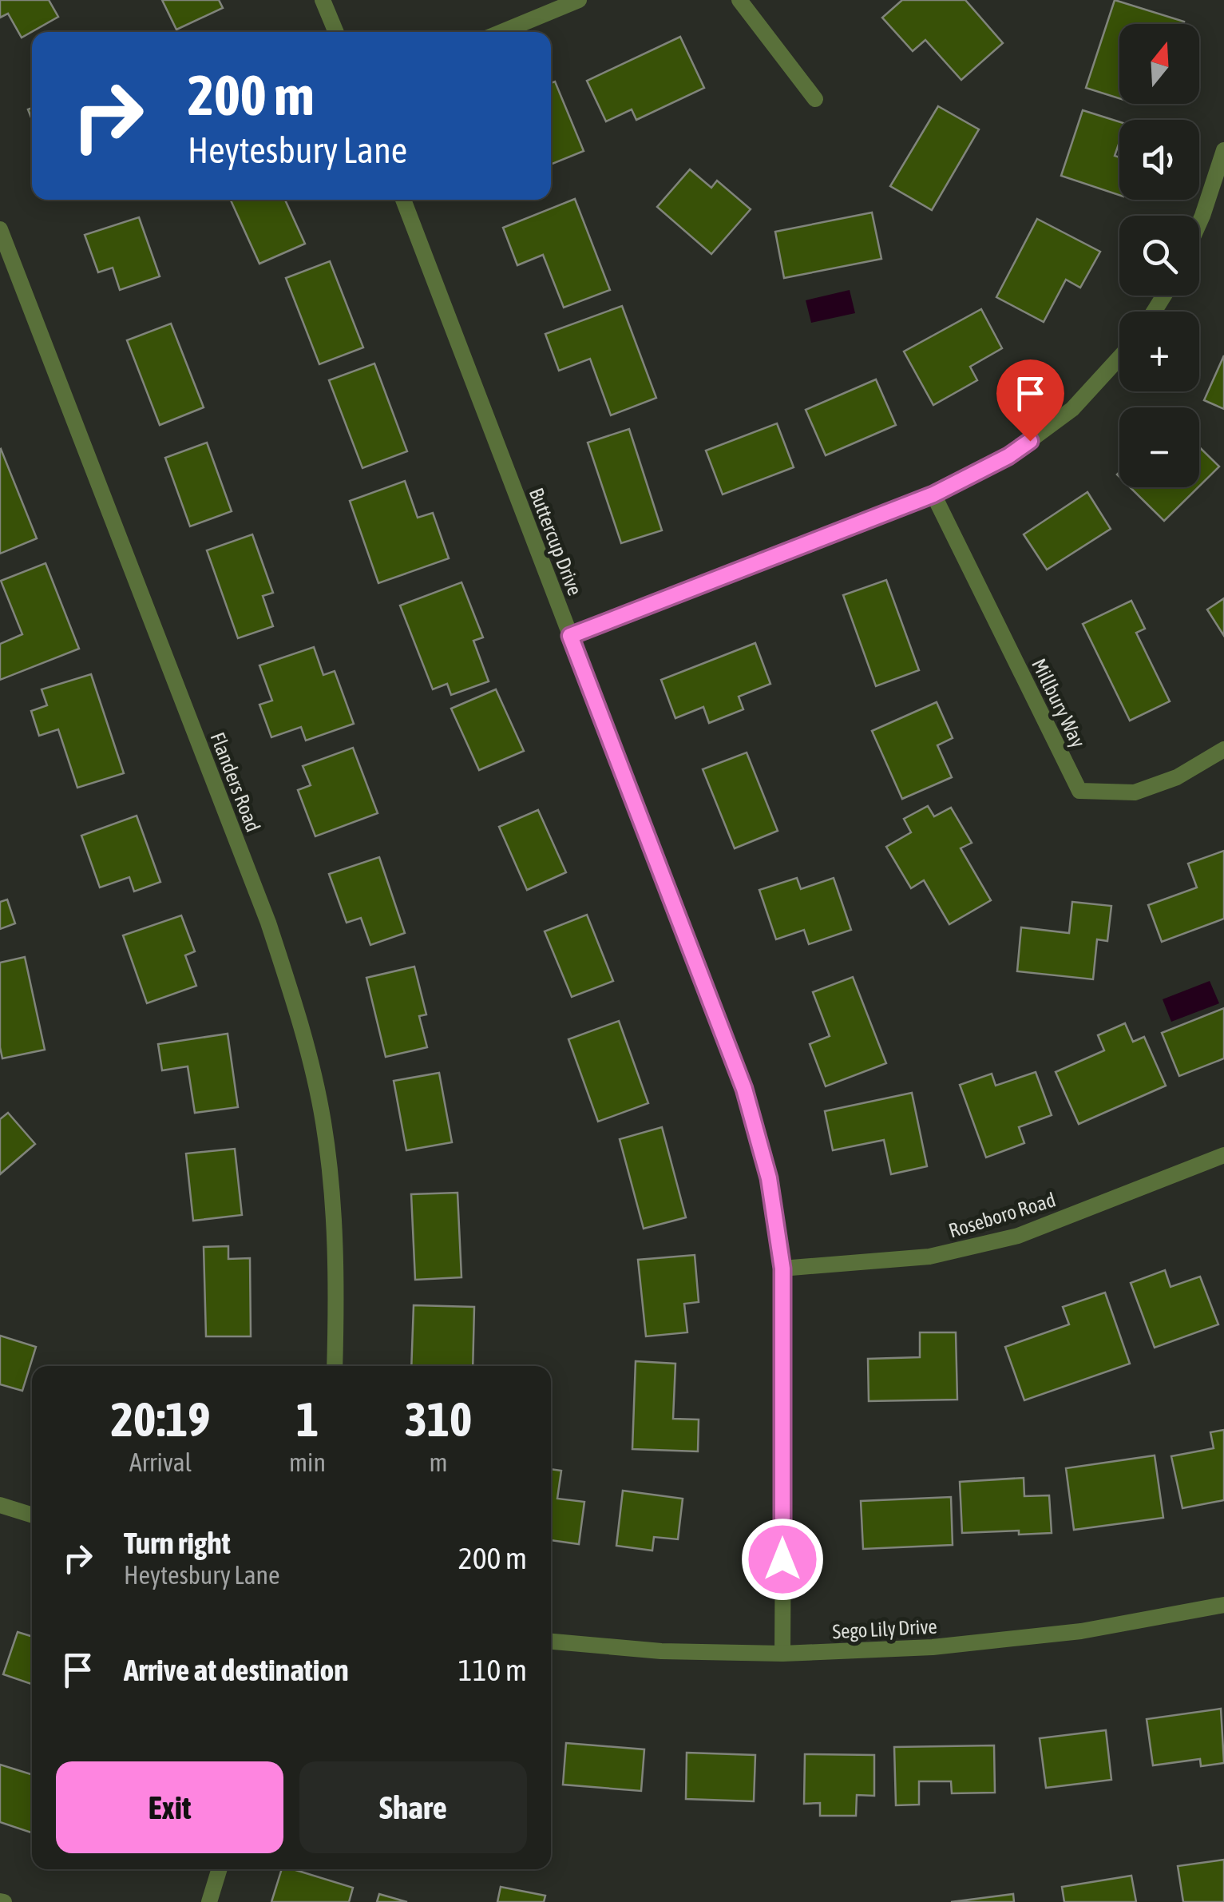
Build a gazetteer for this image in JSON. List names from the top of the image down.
{
  "streets": {
    "street": [
      "Buttercup Drive",
      "Millbury Way",
      "Flanders Road",
      "Roseboro Road",
      "Sego Lily Drive"
    ]
  },
  "crossings": [
    ["Buttercup Drive", "Roseboro Road"],
    ["Buttercup Drive", "Sego Lily Drive"]
  ],
  "north": "top",
  "page": {
    "map_buttons": ["+", "−"],
    "turn": ["200 m", "Heytesbury Lane"],
    "eta": [
      "20:19",
      "Arrival",
      "1",
      "min",
      "310",
      "m"
    ],
    "list": [
      {
        "name": "Turn right",
        "note": "Heytesbury Lane",
        "value": "200 m"
      },
      {
        "name": "Arrive at destination",
        "value": "110 m"
      }
    ],
    "buttons": ["Exit", "Share"]
  }
}
